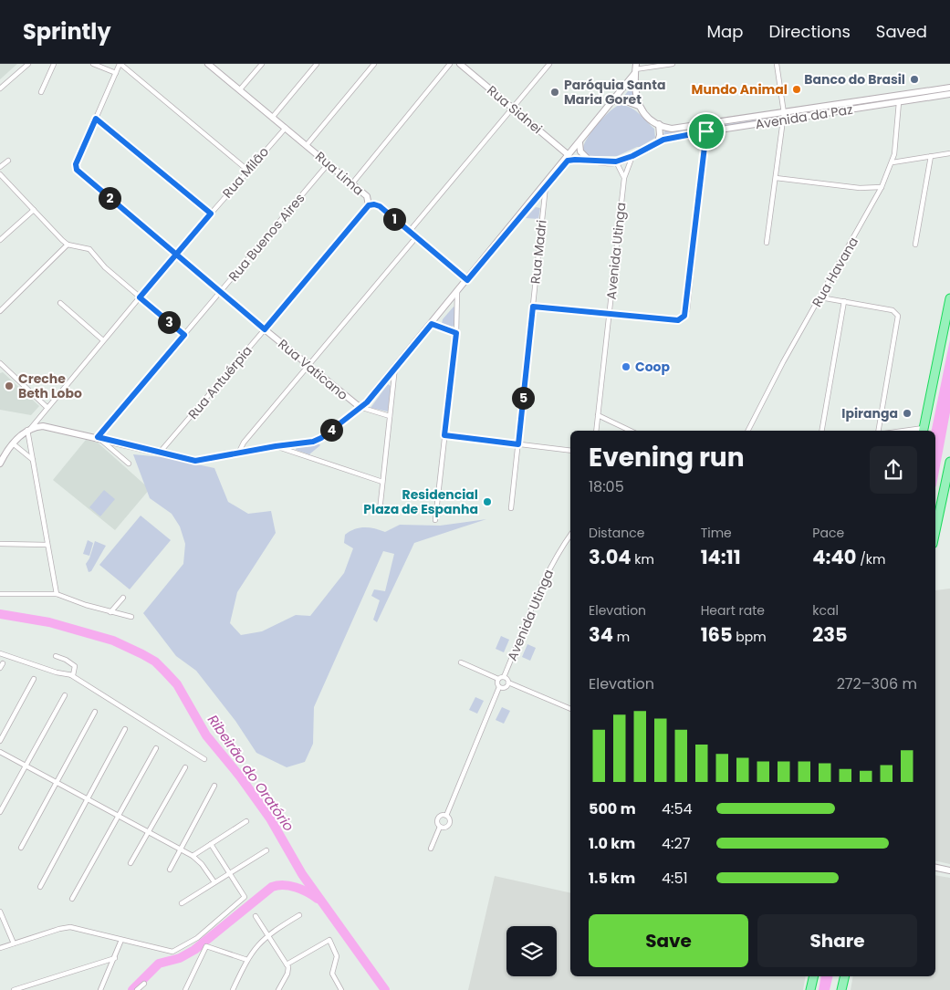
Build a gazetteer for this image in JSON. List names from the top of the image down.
{
  "streets": {
    "main road": [
      "Rua Sidnei",
      "Avenida da Paz",
      "Rua Lima",
      "Rua Vaticano",
      "Rua Antuérpia"
    ],
    "street": [
      "Rua Milão",
      "Rua Buenos Aires",
      "Avenida Utinga",
      "Rua Madri",
      "Rua Havana"
    ]
  },
  "crossings": [
    ["Avenida da Paz", "Avenida Utinga"],
    ["Avenida da Paz", "Rua Havana"],
    ["Rua Milão", "Rua Lima"],
    ["Rua Milão", "Rua Vaticano"],
    ["Rua Lima", "Rua Buenos Aires"],
    ["Rua Lima", "Rua Antuérpia"],
    ["Rua Buenos Aires", "Rua Vaticano"],
    ["Rua Vaticano", "Rua Antuérpia"]
  ],
  "water": ["Ribeirão do Oratório"],
  "places": [
    "Banco do Brasil",
    "Mundo Animal",
    "Paróquia Santa Maria Goret",
    "Coop",
    "Creche Beth Lobo",
    "Ipiranga",
    "Residencial Plaza de Espanha"
  ],
  "page": {
    "header": "Sprintly",
    "nav": ["Map", "Directions", "Saved"],
    "pins": [
      "2",
      "1",
      "3",
      "5",
      "4"
    ],
    "heading": ["Evening run", "18:05"],
    "stats": [
      ["Distance", "3.04 km"],
      ["Time", "14:11"],
      ["Pace", "4:40 /km"],
      ["Elevation", "34 m"],
      ["Heart rate", "165 bpm"],
      ["kcal", "235"]
    ],
    "chart": ["Elevation", "272–306 m"],
    "list": [
      {
        "name": "500 m",
        "note": "4:54"
      },
      {
        "name": "1.0 km",
        "note": "4:27"
      },
      {
        "name": "1.5 km",
        "note": "4:51"
      }
    ],
    "buttons": ["Save", "Share"]
  }
}
